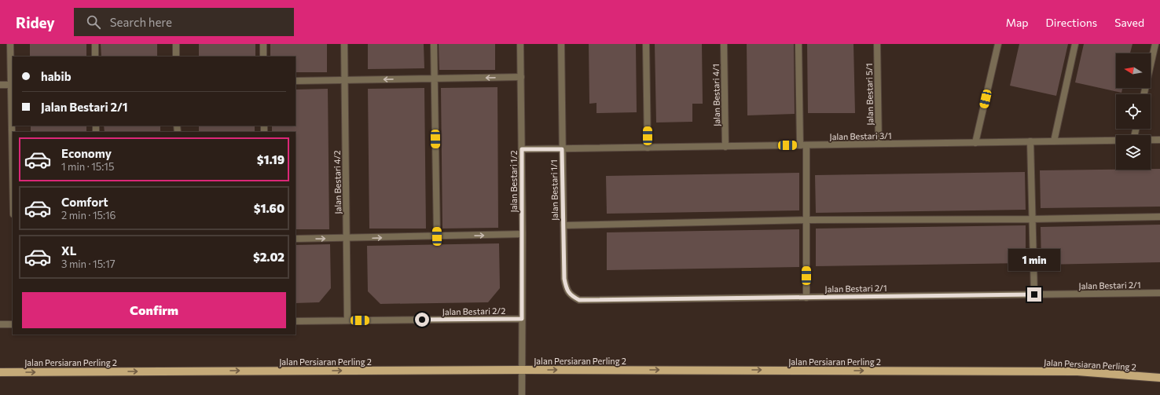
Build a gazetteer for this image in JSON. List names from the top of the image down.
{
  "streets": {
    "main road": ["Jalan Persiaran Perling 2"],
    "street": [
      "Jalan Bestari 5/1",
      "Jalan Bestari 4/1",
      "Jalan Bestari 3/1",
      "Jalan Bestari 1/2",
      "Jalan Bestari 4/2",
      "Jalan Bestari 1/1",
      "Jalan Bestari 2/1",
      "Jalan Bestari 2/2"
    ]
  },
  "crossings": [
    ["Jalan Bestari 5/1", "Jalan Bestari 3/1"],
    ["Jalan Bestari 4/1", "Jalan Bestari 3/1"],
    ["Jalan Bestari 3/1", "Jalan Bestari 1/2"],
    ["Jalan Bestari 3/1", "Jalan Bestari 1/1"],
    ["Jalan Bestari 1/2", "Jalan Bestari 2/2"],
    ["Jalan Bestari 4/2", "Jalan Bestari 2/2"],
    ["Jalan Bestari 1/1", "Jalan Bestari 2/1"]
  ],
  "one_way": ["Jalan Persiaran Perling 2"],
  "north": "left",
  "page": {
    "header": "Ridey",
    "search": "Search here",
    "nav": ["Map", "Directions", "Saved"],
    "banner": ["habib", "Jalan Bestari 2/1"],
    "list": [
      {
        "name": "Economy",
        "note": "1 min · 15:15",
        "value": "$1.19"
      },
      {
        "name": "Comfort",
        "note": "2 min · 15:16",
        "value": "$1.60"
      },
      {
        "name": "XL",
        "note": "3 min · 15:17",
        "value": "$2.02"
      }
    ],
    "bubble": "1 min",
    "buttons": "Confirm"
  }
}
